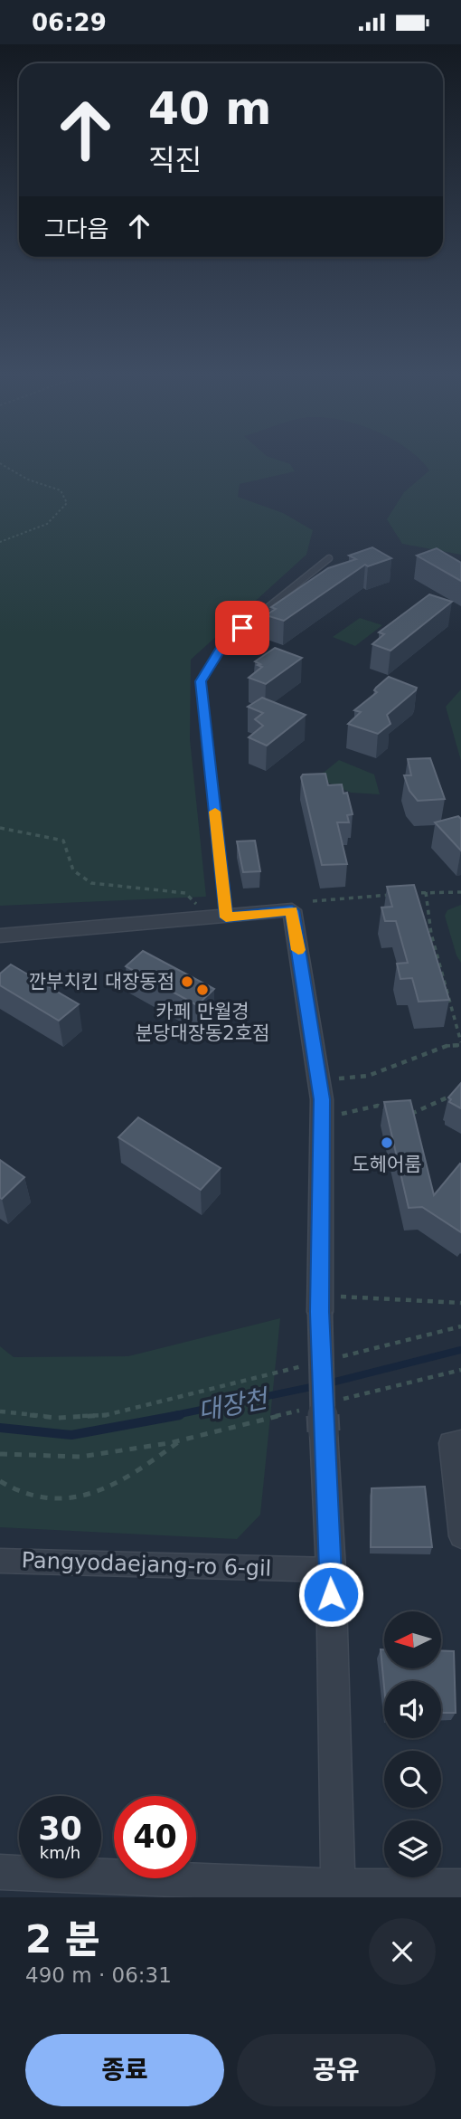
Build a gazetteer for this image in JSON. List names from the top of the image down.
{
  "streets": {
    "street": ["Pangyodaejang-ro 6-gil"]
  },
  "water": ["대장천"],
  "places": ["깐부치킨 대장동점", "카페 만월경 분당대장동2호점", "도헤어룸"],
  "north": "left",
  "page": {
    "status": "06:29",
    "turn": ["40 m", "직진"],
    "then": "그다음",
    "speed": "30 km/h",
    "limit": "40",
    "heading": ["2 분", "490 m · 06:31"],
    "buttons": ["종료", "공유"]
  }
}
